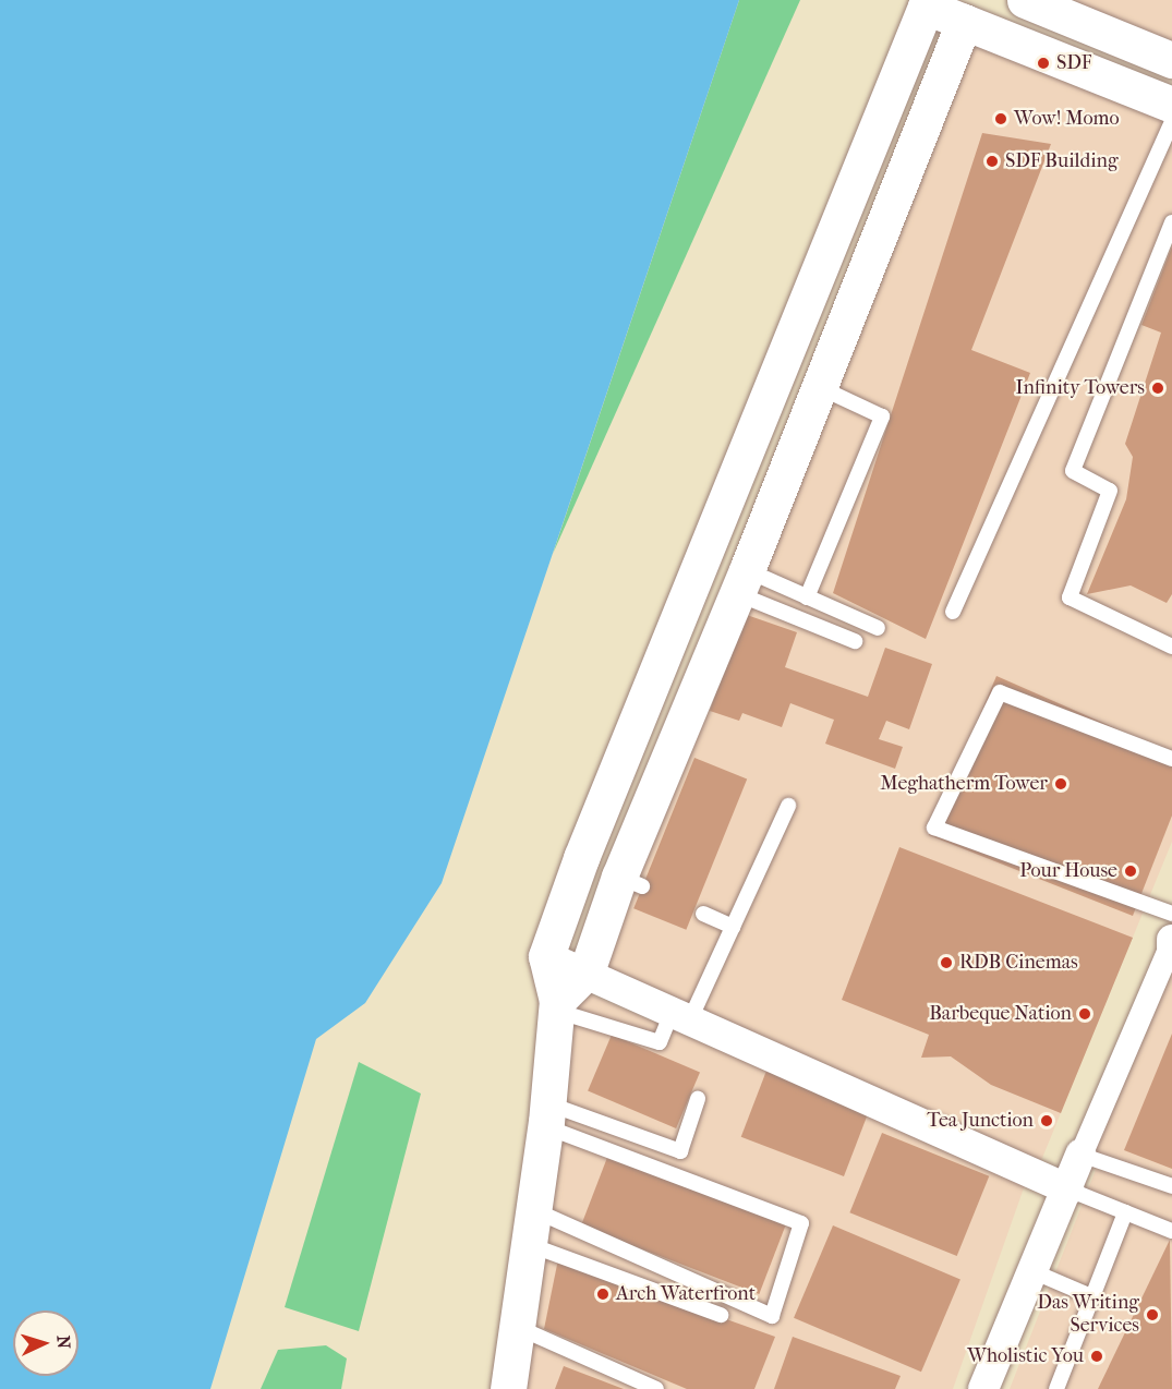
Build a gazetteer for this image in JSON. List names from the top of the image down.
{
  "places": [
    "SDF",
    "Wow! Momo",
    "SDF Building",
    "Infinity Towers",
    "Meghatherm Tower",
    "Pour House",
    "RDB Cinemas",
    "Barbeque Nation",
    "Tea Junction",
    "Arch Waterfront",
    "Das Writing Services",
    "Wholistic You"
  ],
  "north": "right"
}
